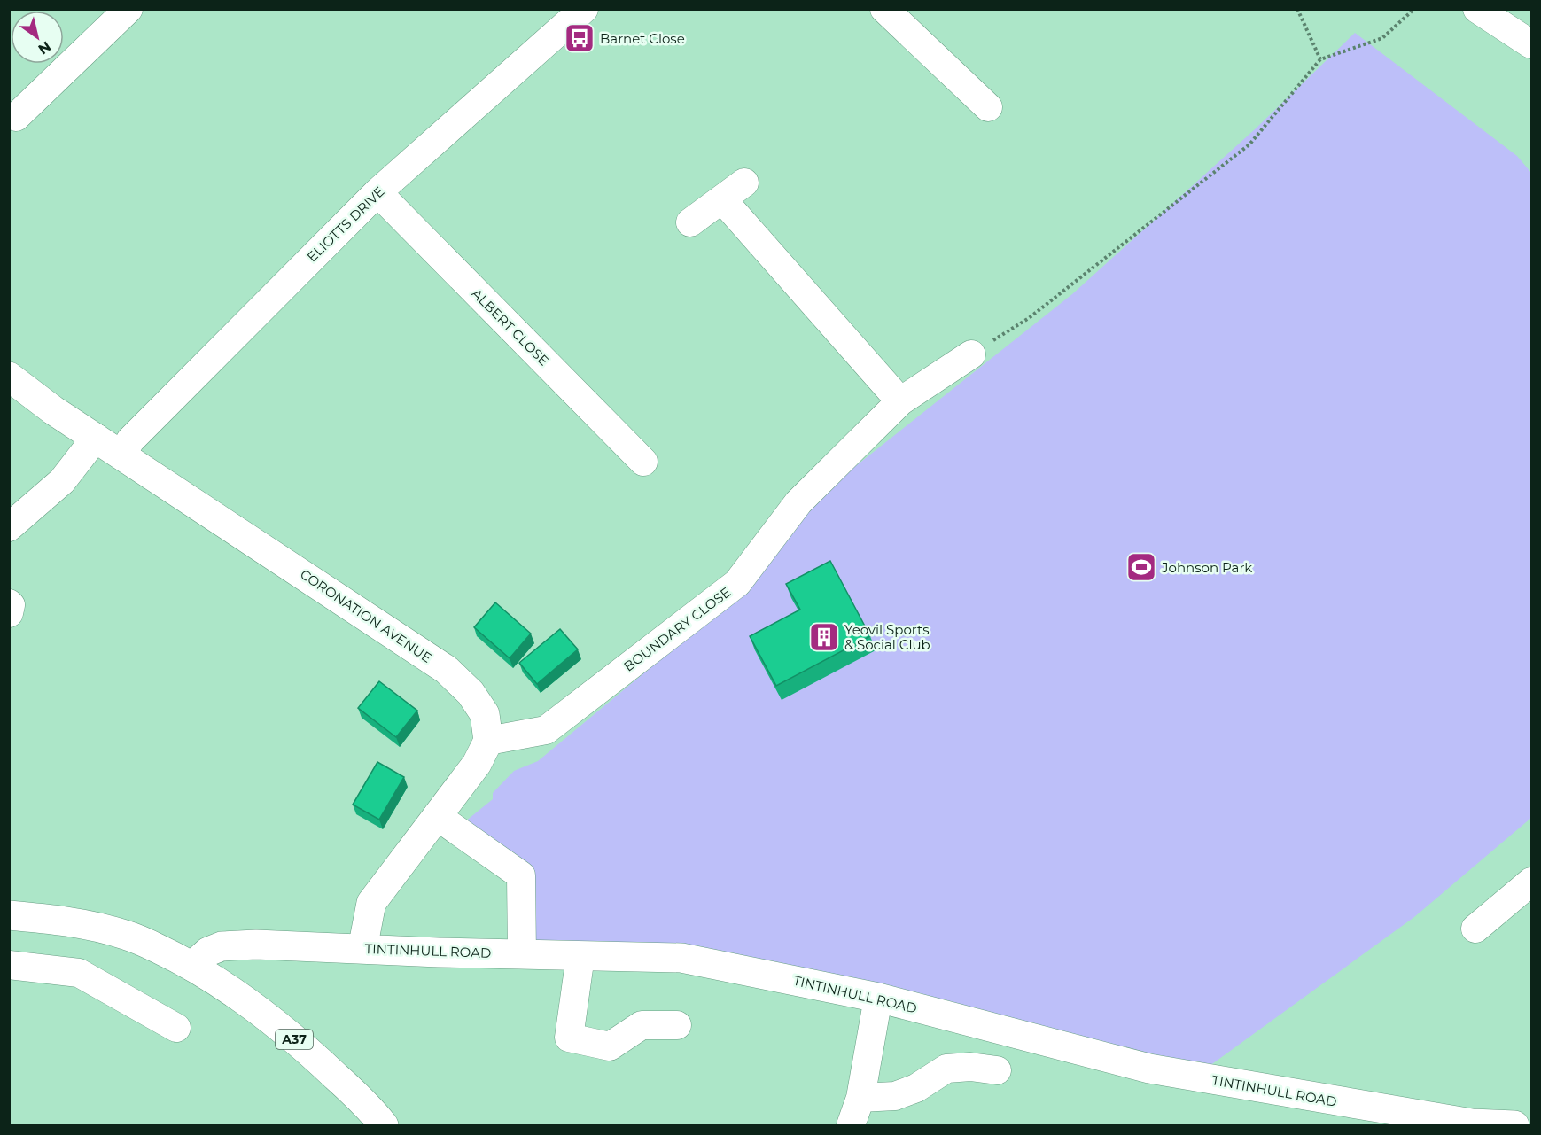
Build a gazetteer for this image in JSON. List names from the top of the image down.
{
  "streets": {
    "main road": ["CORONATION AVENUE", "TINTINHULL ROAD", "A37"],
    "street": ["ELIOTTS DRIVE", "ALBERT CLOSE", "BOUNDARY CLOSE"]
  },
  "crossings": [
    ["ELIOTTS DRIVE", "ALBERT CLOSE"],
    ["ELIOTTS DRIVE", "CORONATION AVENUE"],
    ["CORONATION AVENUE", "BOUNDARY CLOSE"],
    ["TINTINHULL ROAD", "A37"]
  ],
  "places": {
    "bus stop": ["Barnet Close"],
    "sports": ["Johnson Park"],
    "building": ["Yeovil Sports & Social Club"]
  },
  "north": "bottom right"
}
